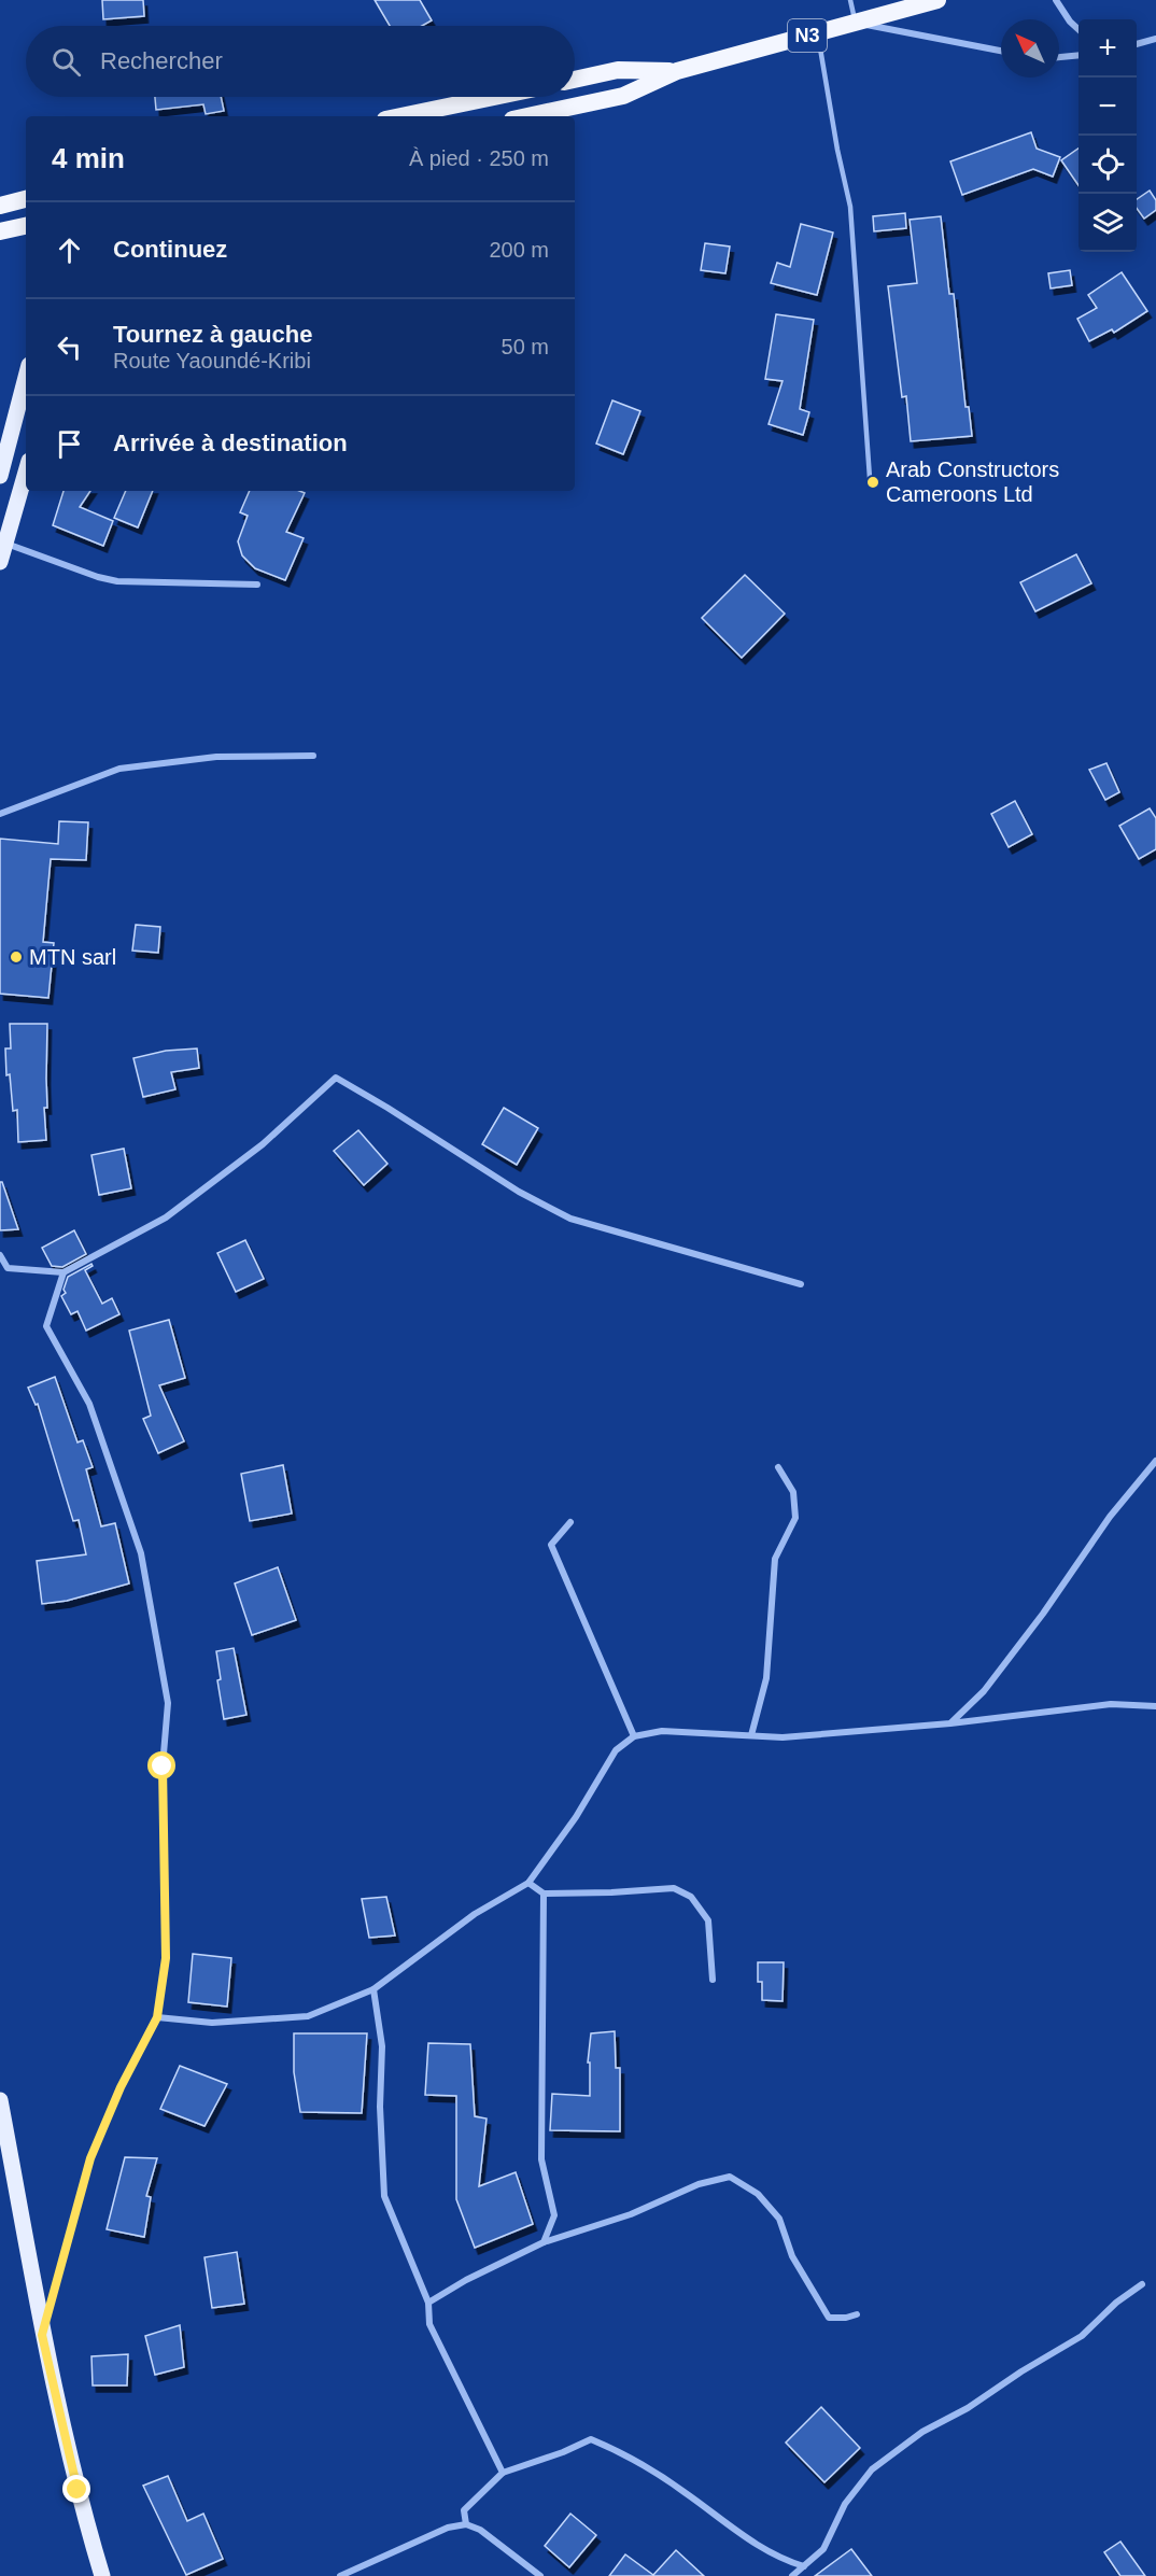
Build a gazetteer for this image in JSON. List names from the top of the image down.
{
  "streets": {
    "highway": ["N3"]
  },
  "places": ["Arab Constructors Cameroons Ltd", "MTN sarl"],
  "north": "top left",
  "page": {
    "map_buttons": ["+", "−"],
    "search": "Rechercher",
    "heading": ["4 min", "À pied · 250 m"],
    "list": [
      ["Continuez", "200 m"],
      ["Tournez à gauche", "Route Yaoundé-Kribi", "50 m"],
      "Arrivée à destination"
    ]
  }
}
